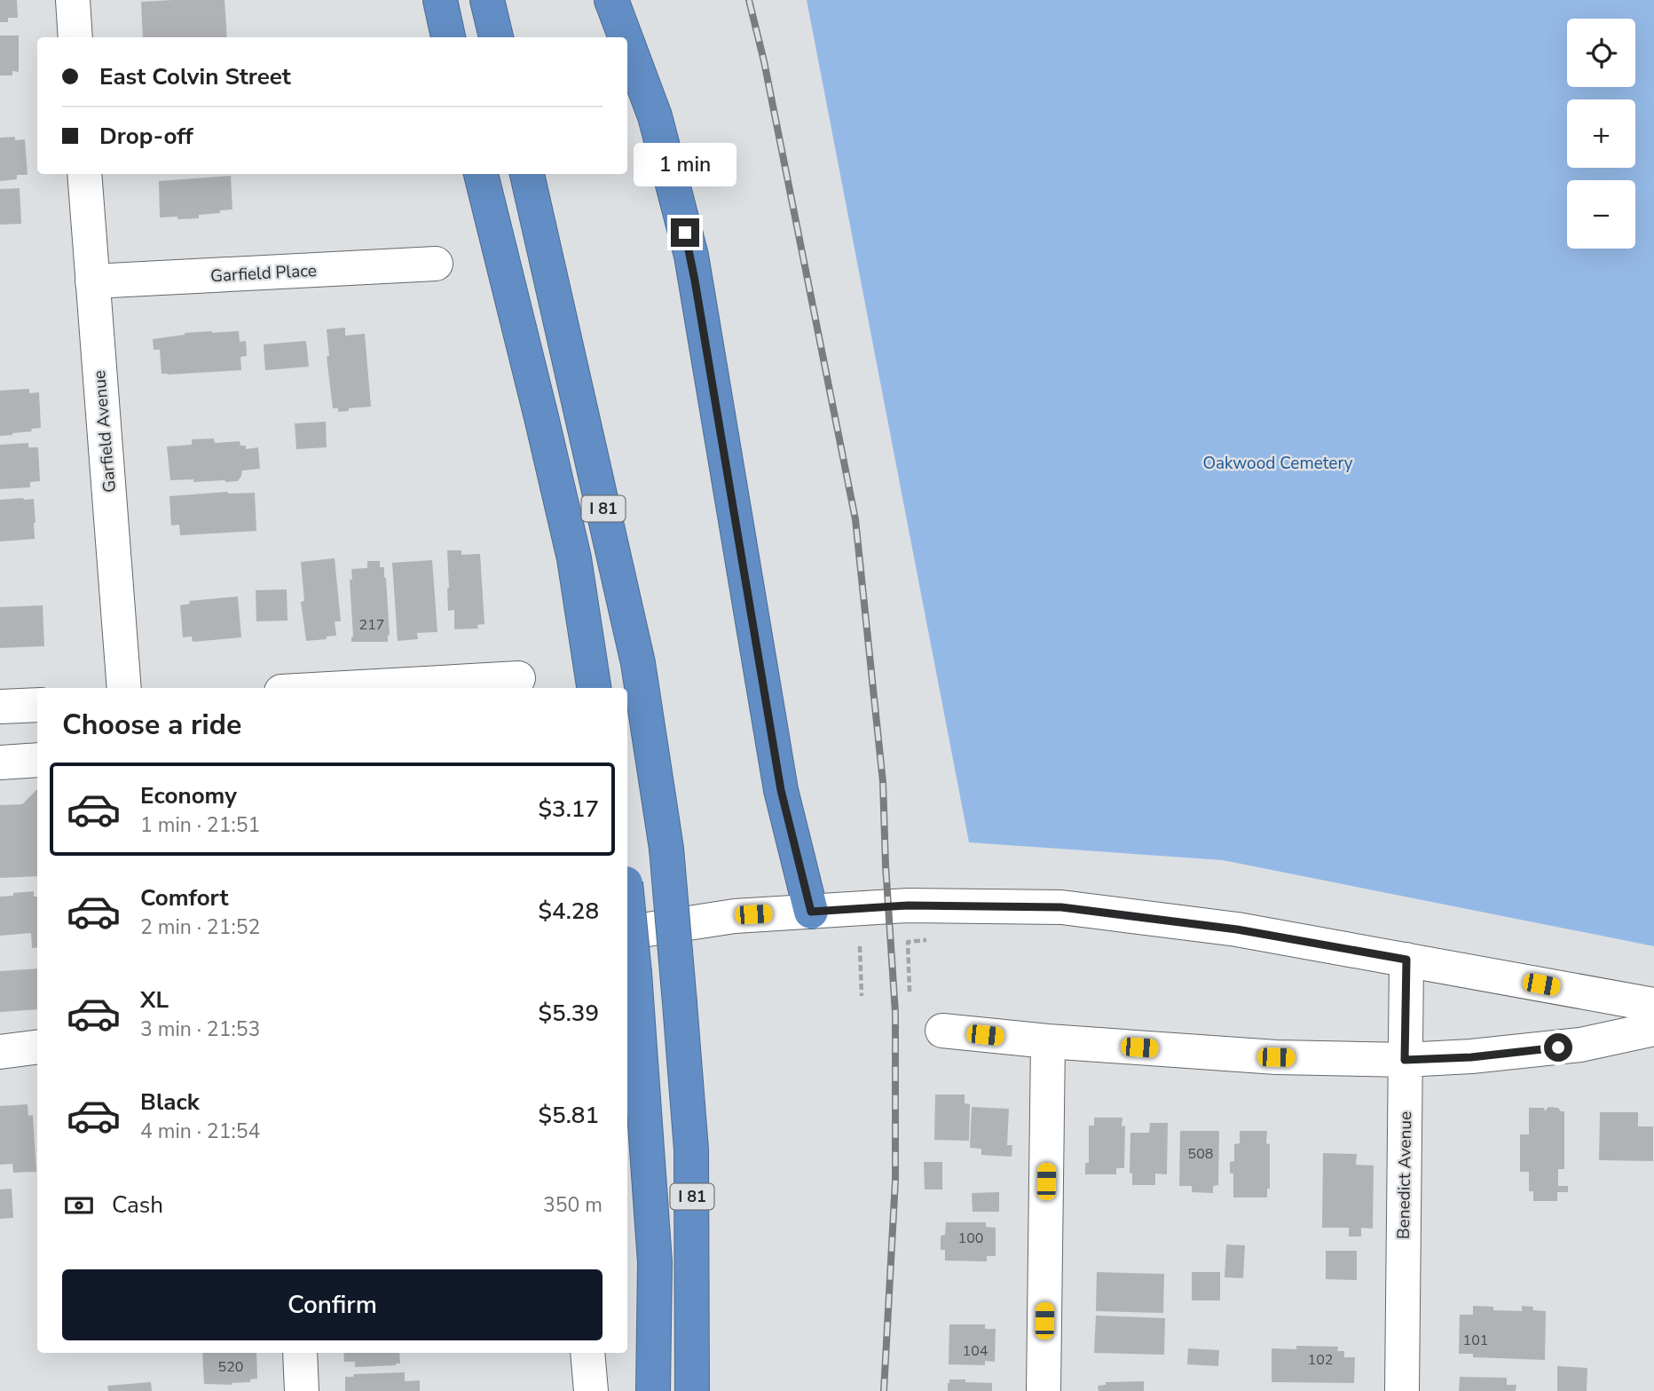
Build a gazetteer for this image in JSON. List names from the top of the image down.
{
  "streets": {
    "highway": ["I 81"],
    "street": ["Garfield Place", "Garfield Avenue", "Benedict Avenue"]
  },
  "crossings": [
    ["Garfield Place", "Garfield Avenue"]
  ],
  "parks": ["Oakwood Cemetery"],
  "house_numbers": [
    "217",
    "508",
    "100",
    "101",
    "104",
    "102",
    "520"
  ],
  "page": {
    "map_buttons": ["+", "−"],
    "banner": ["East Colvin Street", "Drop-off"],
    "bubble": "1 min",
    "heading": "Choose a ride",
    "list": [
      {
        "name": "Economy",
        "note": "1 min · 21:51",
        "value": "$3.17"
      },
      {
        "name": "Comfort",
        "note": "2 min · 21:52",
        "value": "$4.28"
      },
      {
        "name": "XL",
        "note": "3 min · 21:53",
        "value": "$5.39"
      },
      {
        "name": "Black",
        "note": "4 min · 21:54",
        "value": "$5.81"
      }
    ],
    "pay": ["Cash", "350 m"],
    "buttons": "Confirm"
  }
}
